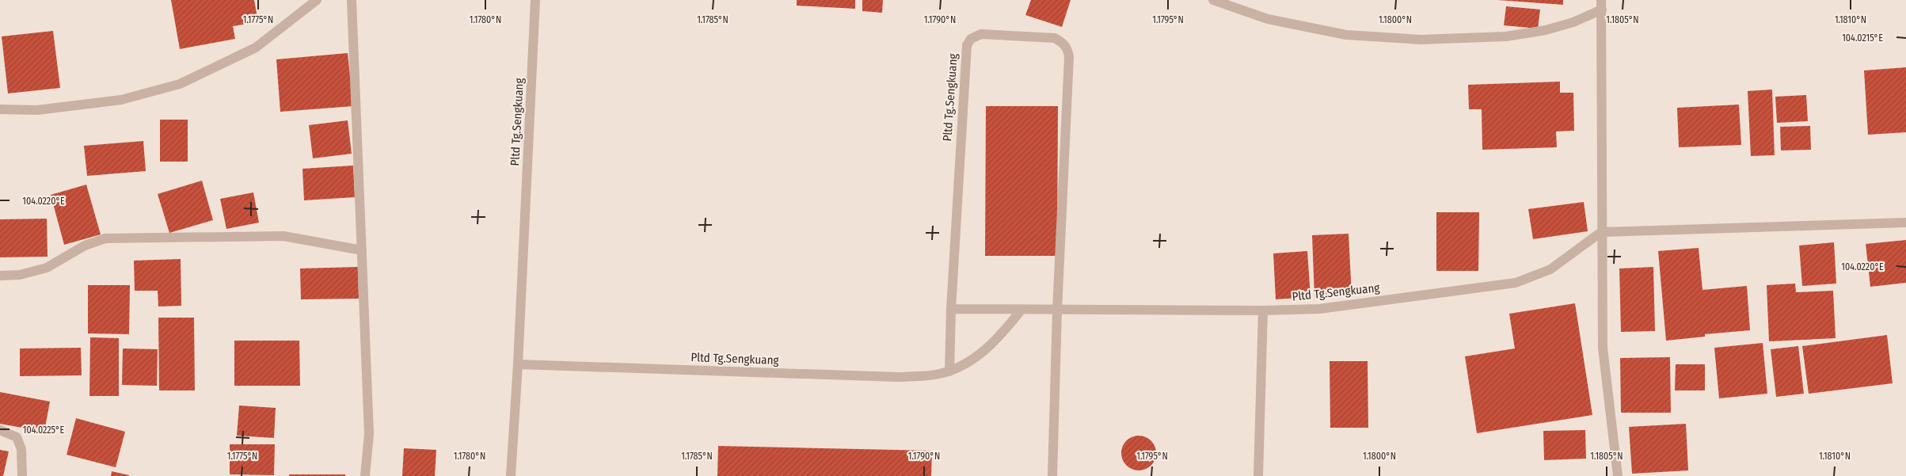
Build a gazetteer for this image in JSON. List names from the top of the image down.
{
  "streets": {
    "street": ["Pltd Tg.Sengkuang"]
  },
  "coordinates": [
    "1.1775°N",
    "1.1780°N",
    "1.1785°N",
    "1.1790°N",
    "1.1795°N",
    "1.1800°N",
    "1.1805°N",
    "1.1810°N",
    "104.0215°E",
    "104.0220°E",
    "104.0225°E"
  ]
}
